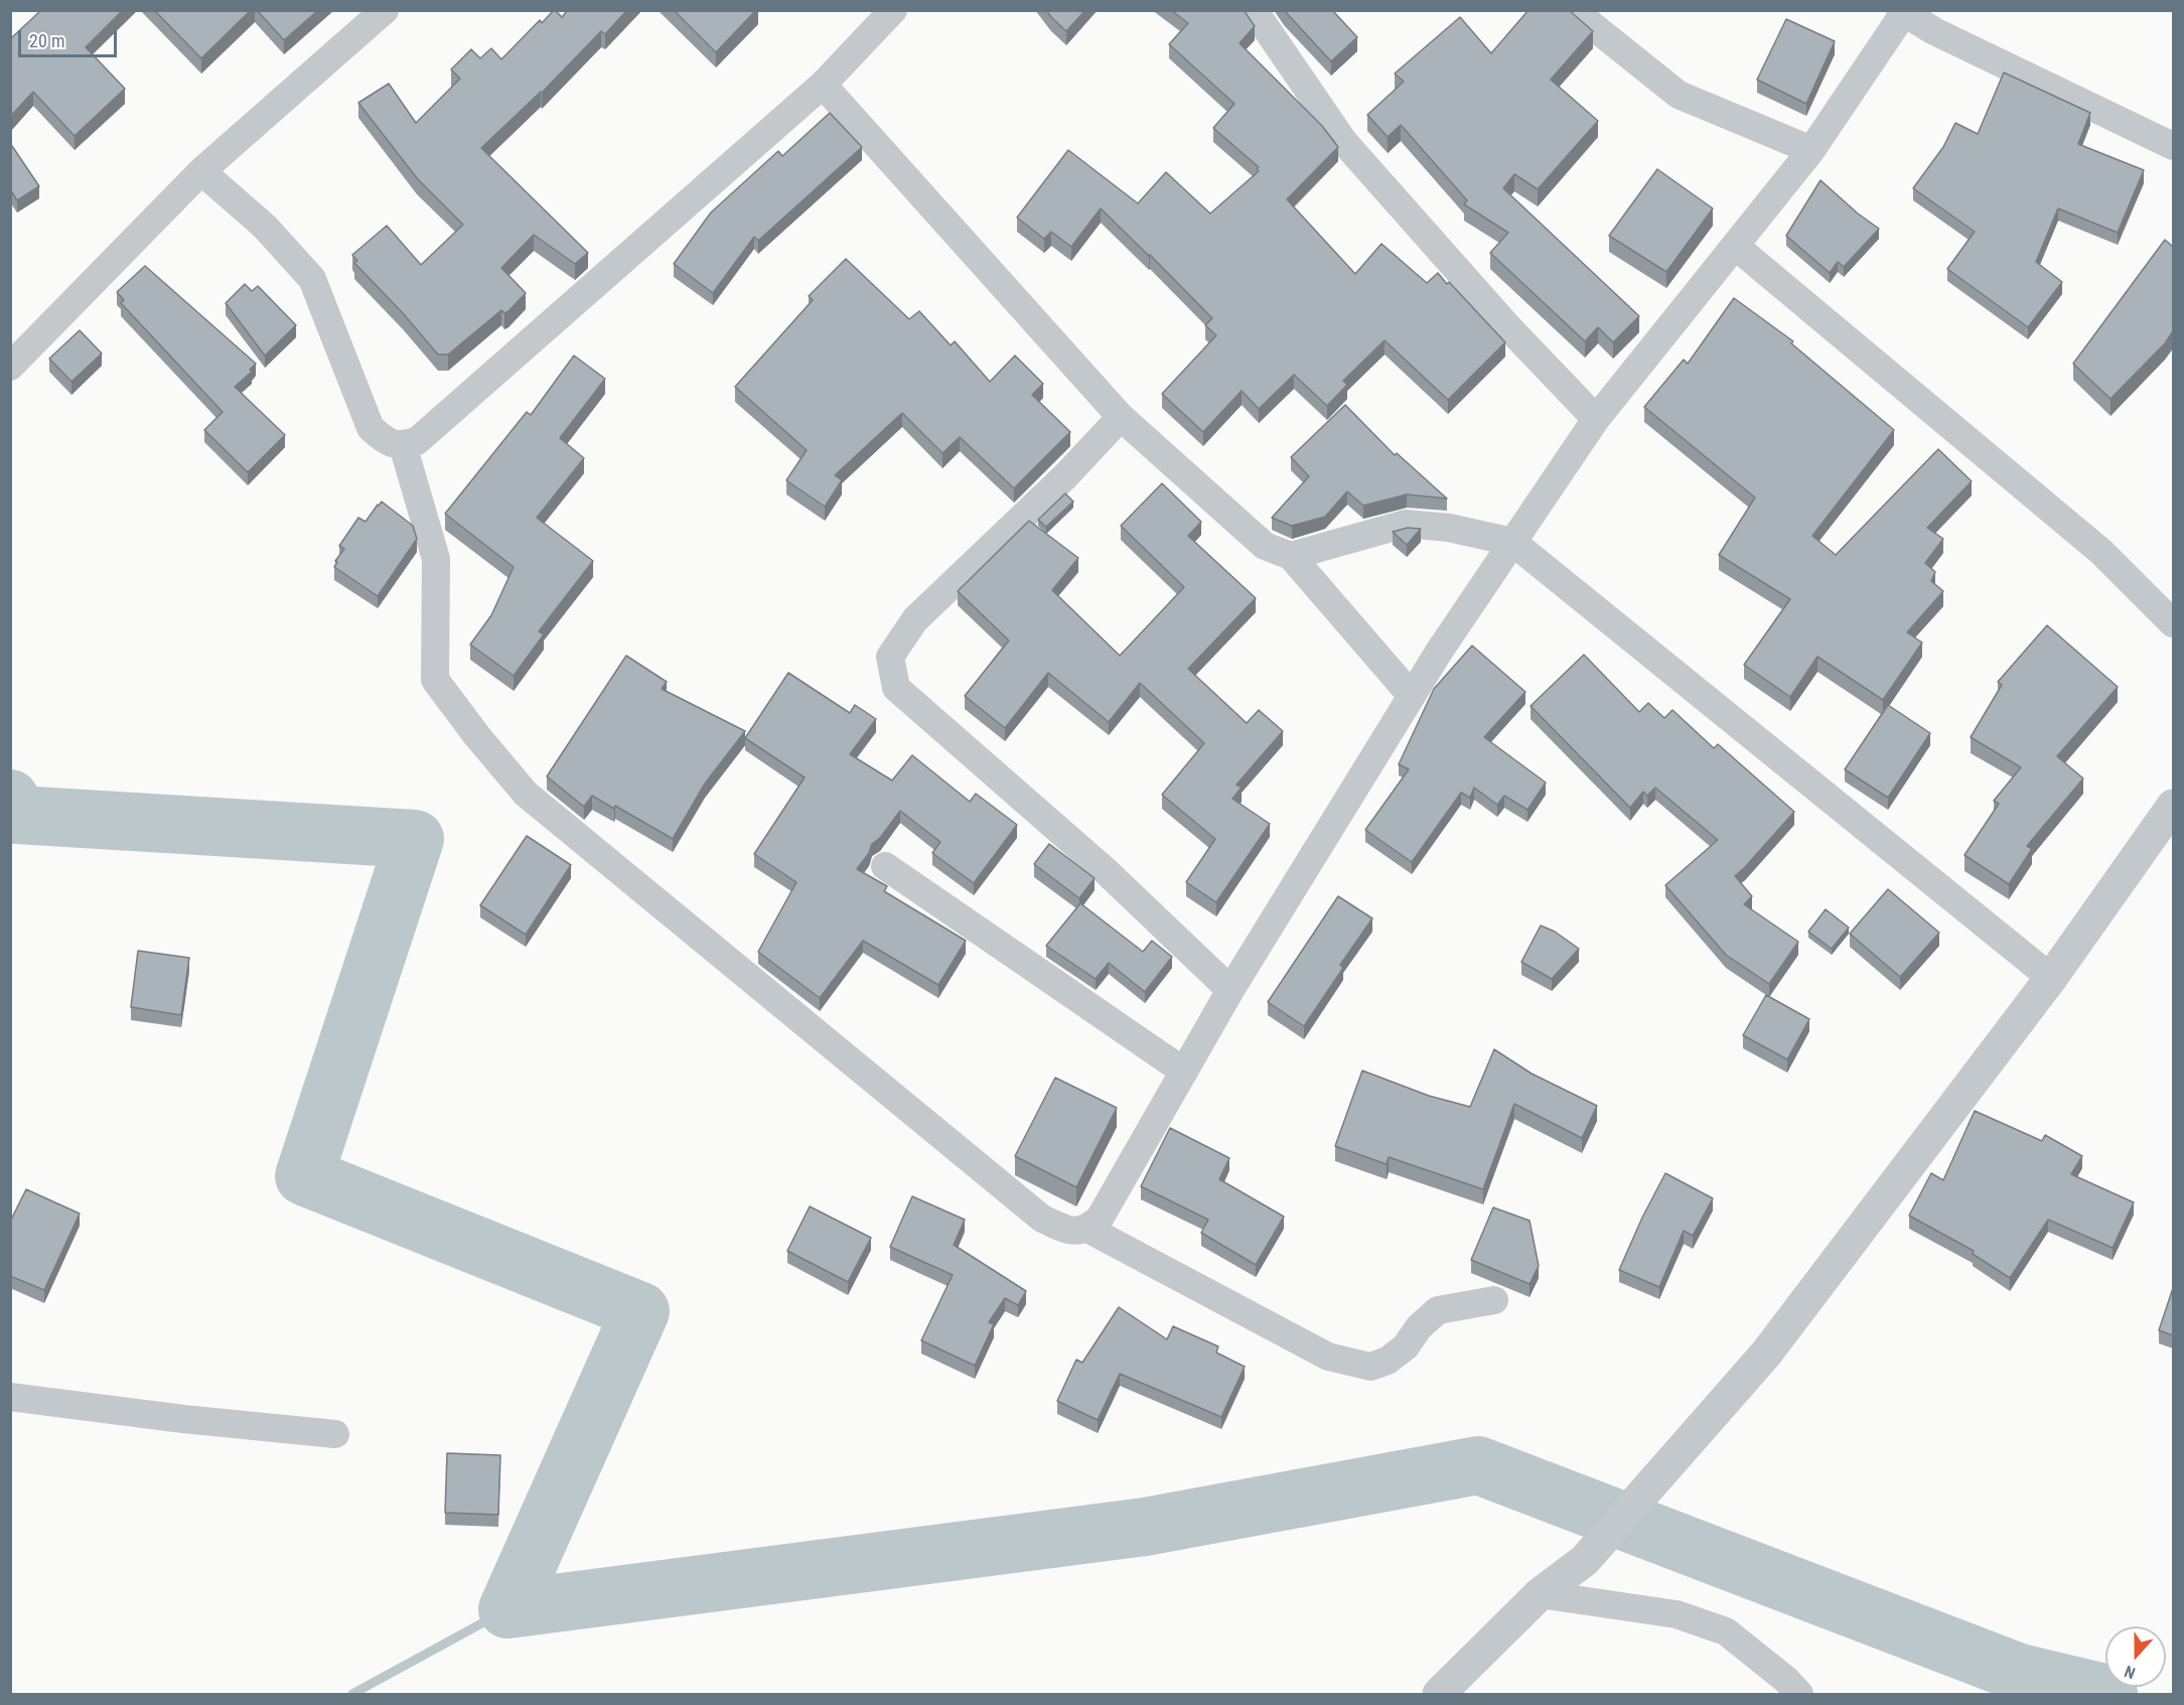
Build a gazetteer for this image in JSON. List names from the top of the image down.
{
  "scale_bar": "20 m",
  "north": "bottom"
}
